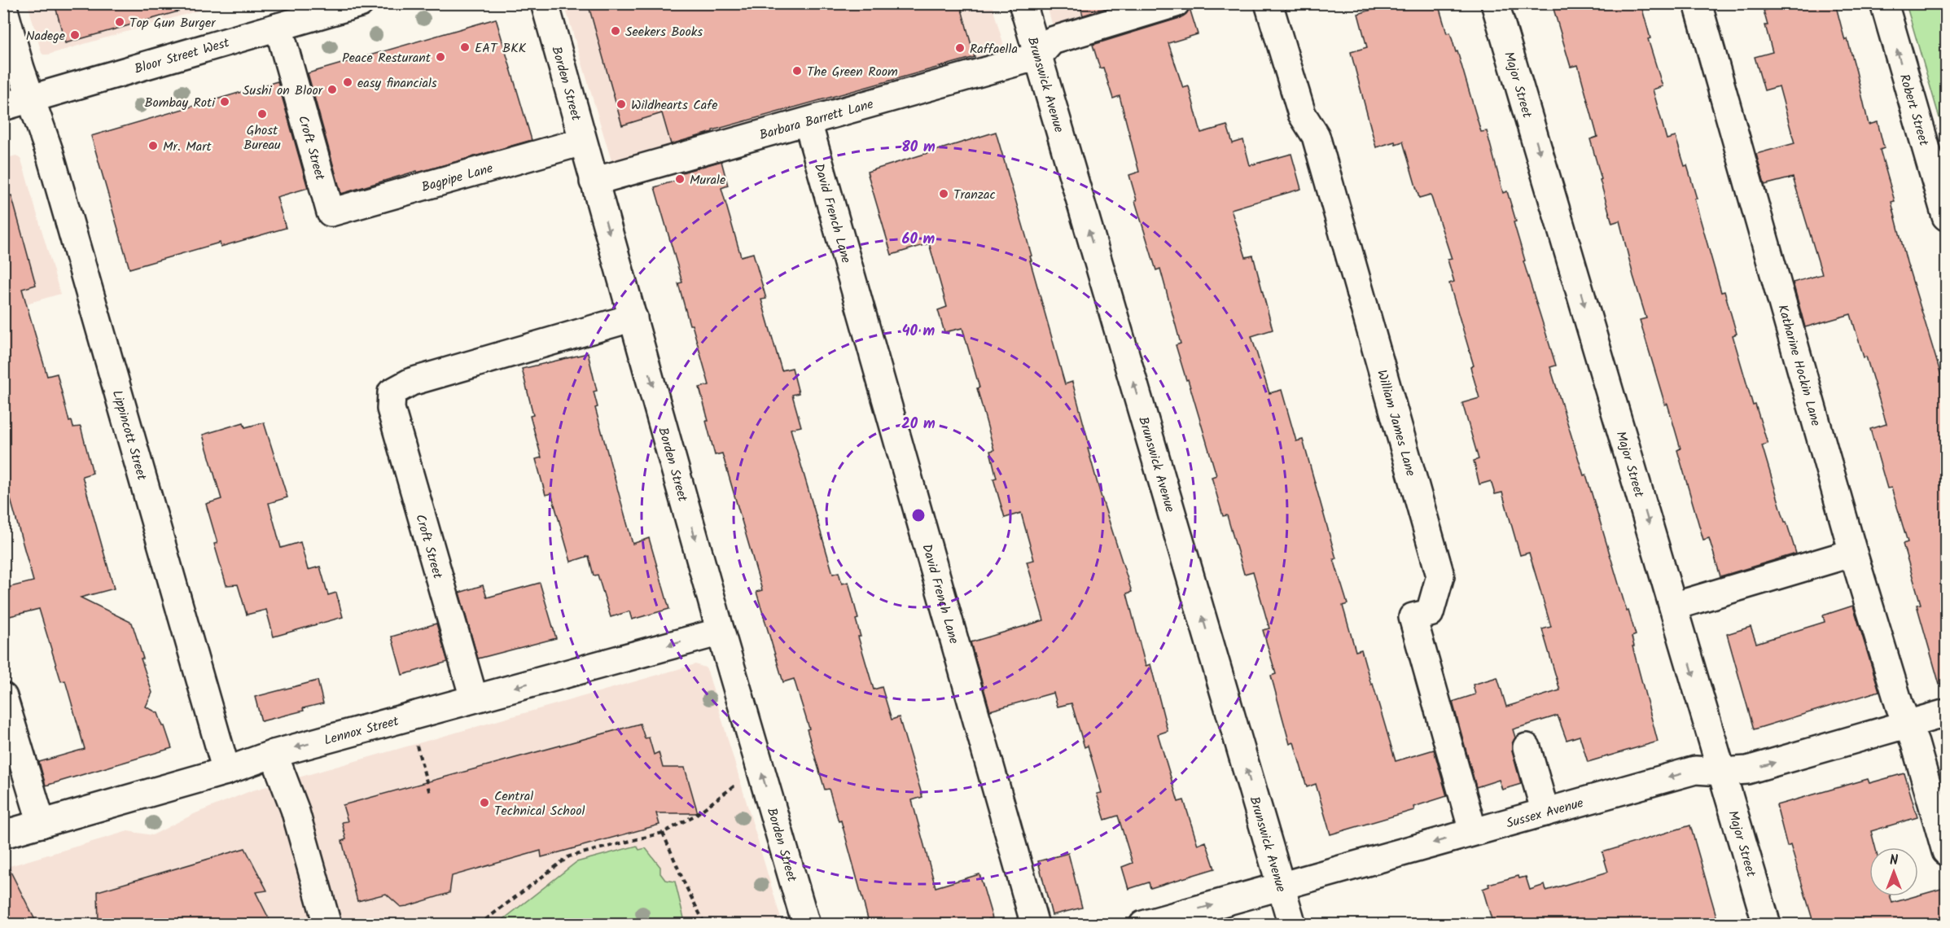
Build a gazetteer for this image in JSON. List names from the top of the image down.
{
  "streets": {
    "street": [
      "Bloor Street West",
      "Borden Street",
      "Brunswick Avenue",
      "Major Street",
      "Robert Street",
      "Barbara Barrett Lane",
      "Croft Street",
      "Bagpipe Lane",
      "David French Lane",
      "Katharine Hockin Lane",
      "William James Lane",
      "Lippincott Street",
      "Lennox Street",
      "Sussex Avenue"
    ]
  },
  "crossings": [
    ["Bloor Street West", "Croft Street"],
    ["Bloor Street West", "Lippincott Street"],
    ["Borden Street", "Barbara Barrett Lane"],
    ["Borden Street", "Croft Street"],
    ["Borden Street", "Bagpipe Lane"],
    ["Borden Street", "Lennox Street"],
    ["Brunswick Avenue", "Barbara Barrett Lane"],
    ["Brunswick Avenue", "Sussex Avenue"],
    ["Major Street", "Sussex Avenue"],
    ["Barbara Barrett Lane", "David French Lane"],
    ["Croft Street", "Bagpipe Lane"],
    ["Croft Street", "Lennox Street"],
    ["Katharine Hockin Lane", "Sussex Avenue"],
    ["William James Lane", "Sussex Avenue"],
    ["Lippincott Street", "Lennox Street"]
  ],
  "one_way": [
    "Brunswick Avenue",
    "Major Street",
    "Robert Street",
    "Lennox Street"
  ],
  "places": [
    "Top Gun Burger",
    "Seekers Books",
    "Nadege",
    "EAT BKK",
    "Raffaella",
    "Peace Resturant",
    "The Green Room",
    "easy financials",
    "Sushi on Bloor",
    "Bombay Roti",
    "Wildhearts Cafe",
    "Ghost Bureau",
    "Mr. Mart",
    "Murale",
    "Tranzac",
    "Central Technical School"
  ],
  "north": "top",
  "rings": [
    "80 m",
    "60 m",
    "40 m",
    "20 m"
  ]
}
